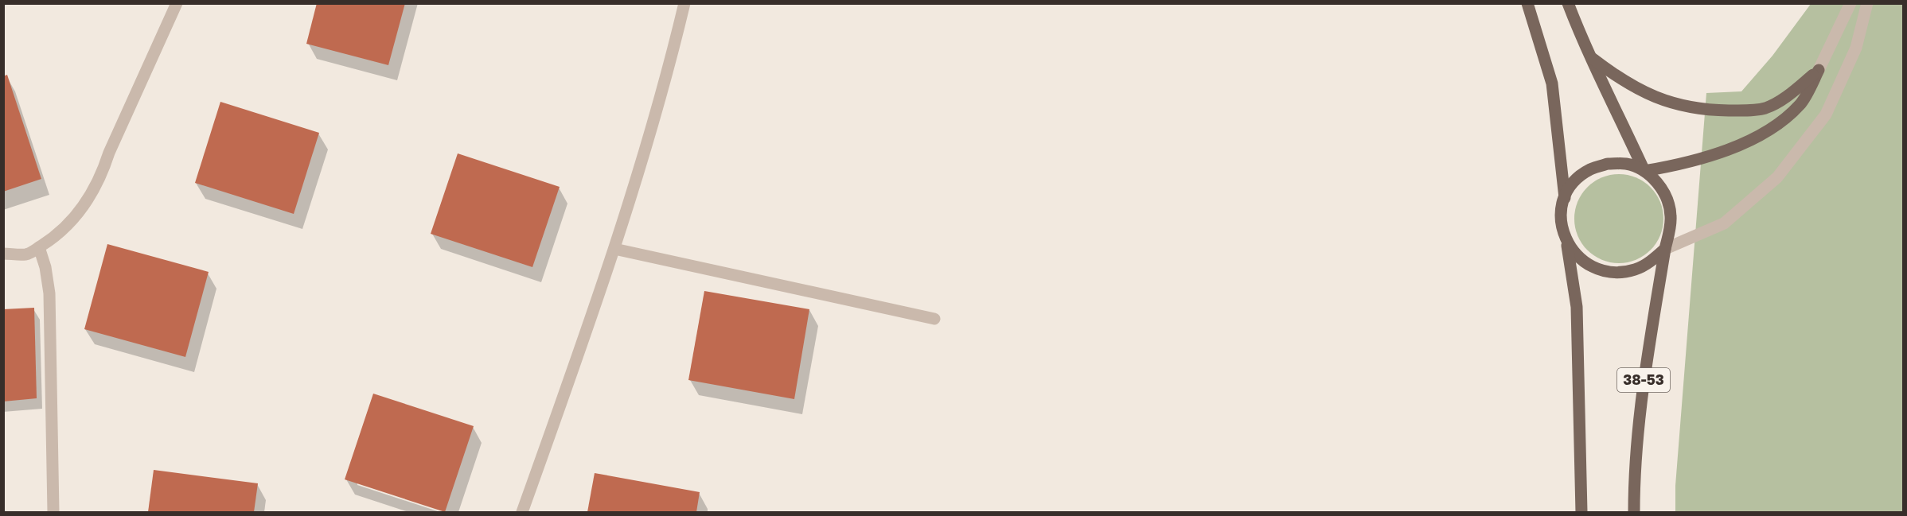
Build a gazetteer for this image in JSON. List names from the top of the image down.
{
  "streets": {
    "main road": ["38-53"]
  }
}
